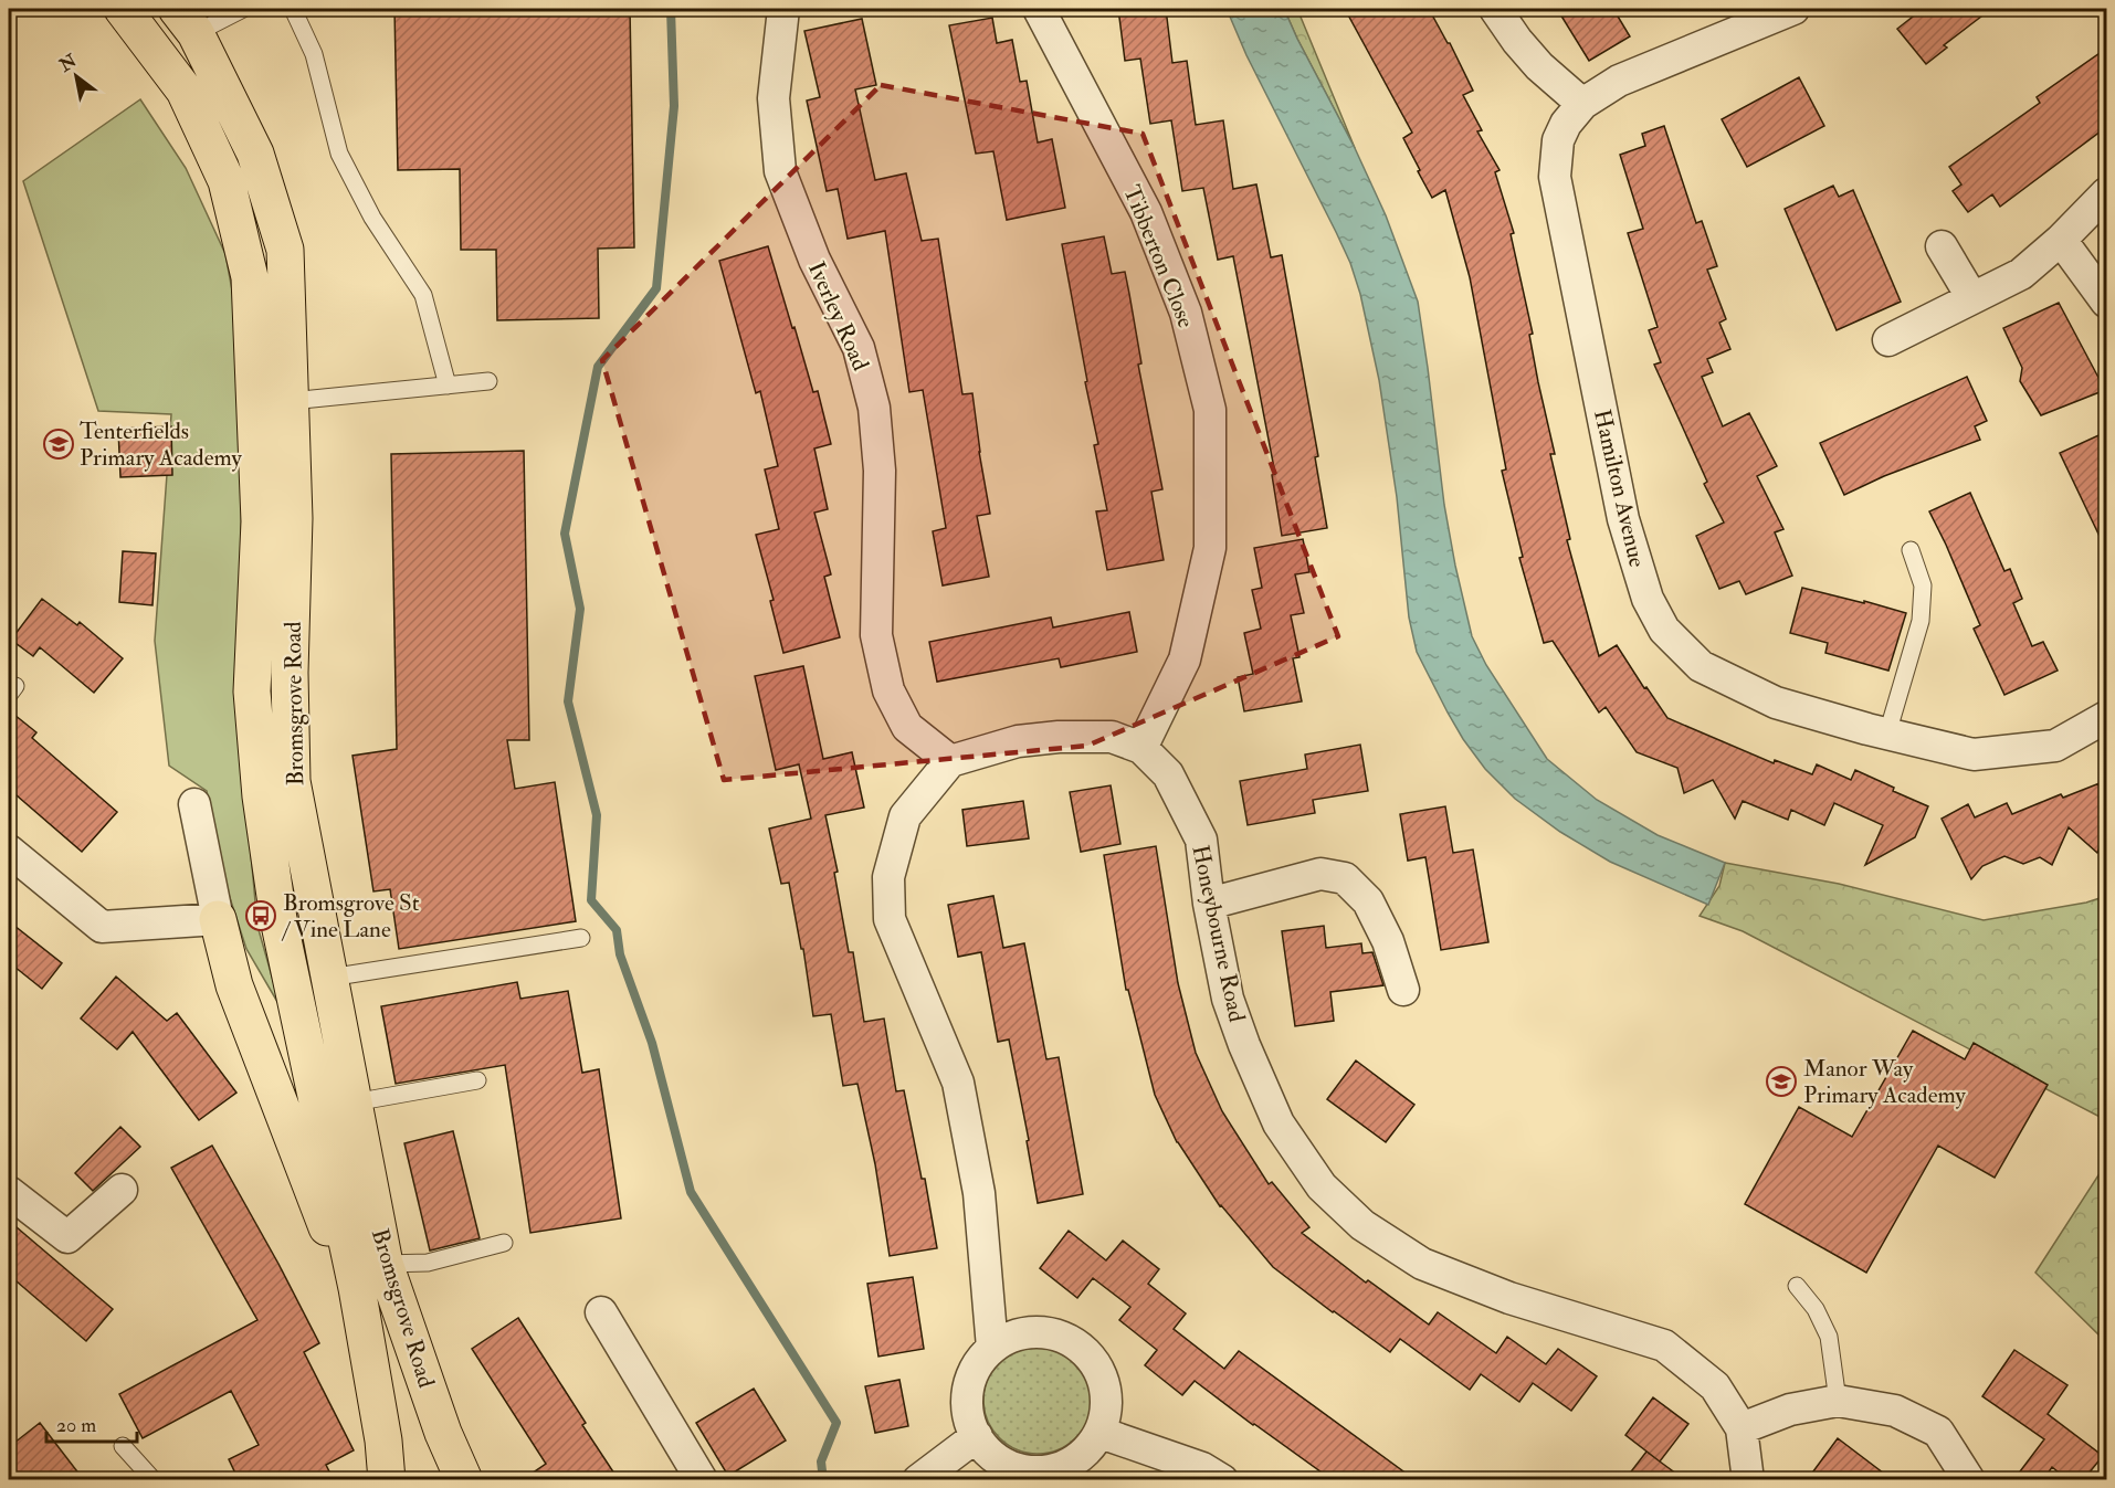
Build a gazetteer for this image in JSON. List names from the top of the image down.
{
  "streets": {
    "main road": ["Bromsgrove Road"],
    "street": [
      "Tibberton Close",
      "Iverley Road",
      "Hamilton Avenue",
      "Honeybourne Road"
    ]
  },
  "crossings": [
    ["Tibberton Close", "Honeybourne Road"],
    ["Iverley Road", "Honeybourne Road"]
  ],
  "places": {
    "school or university": ["Tenterfields Primary Academy", "Manor Way Primary Academy"],
    "bus stop": ["Bromsgrove St / Vine Lane"]
  },
  "scale_bar": "20 m",
  "north": "top left"
}
